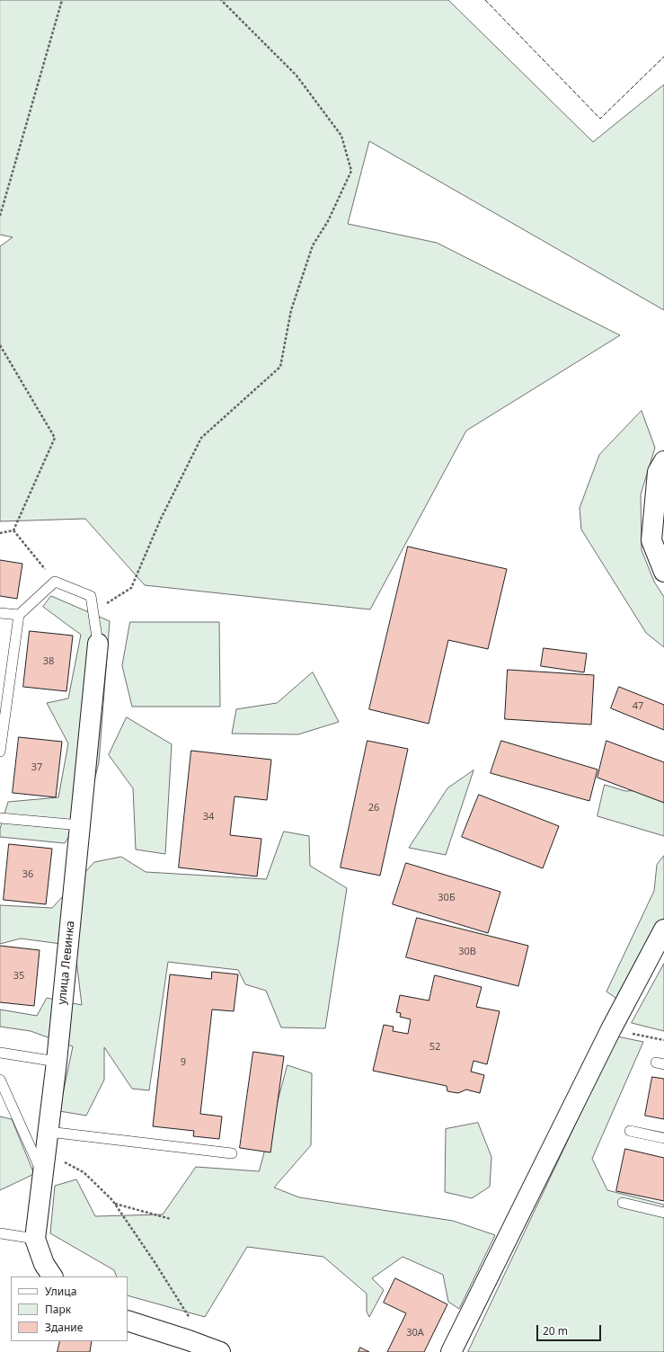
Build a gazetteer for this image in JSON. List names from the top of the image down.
{
  "streets": {
    "street": ["улица Левинка"]
  },
  "house_numbers": [
    "38",
    "47",
    "37",
    "26",
    "34",
    "36",
    "30Б",
    "30В",
    "35",
    "52",
    "9",
    "30А"
  ],
  "legend": ["Улица", "Парк", "Здание"],
  "scale_bar": "20 m"
}
